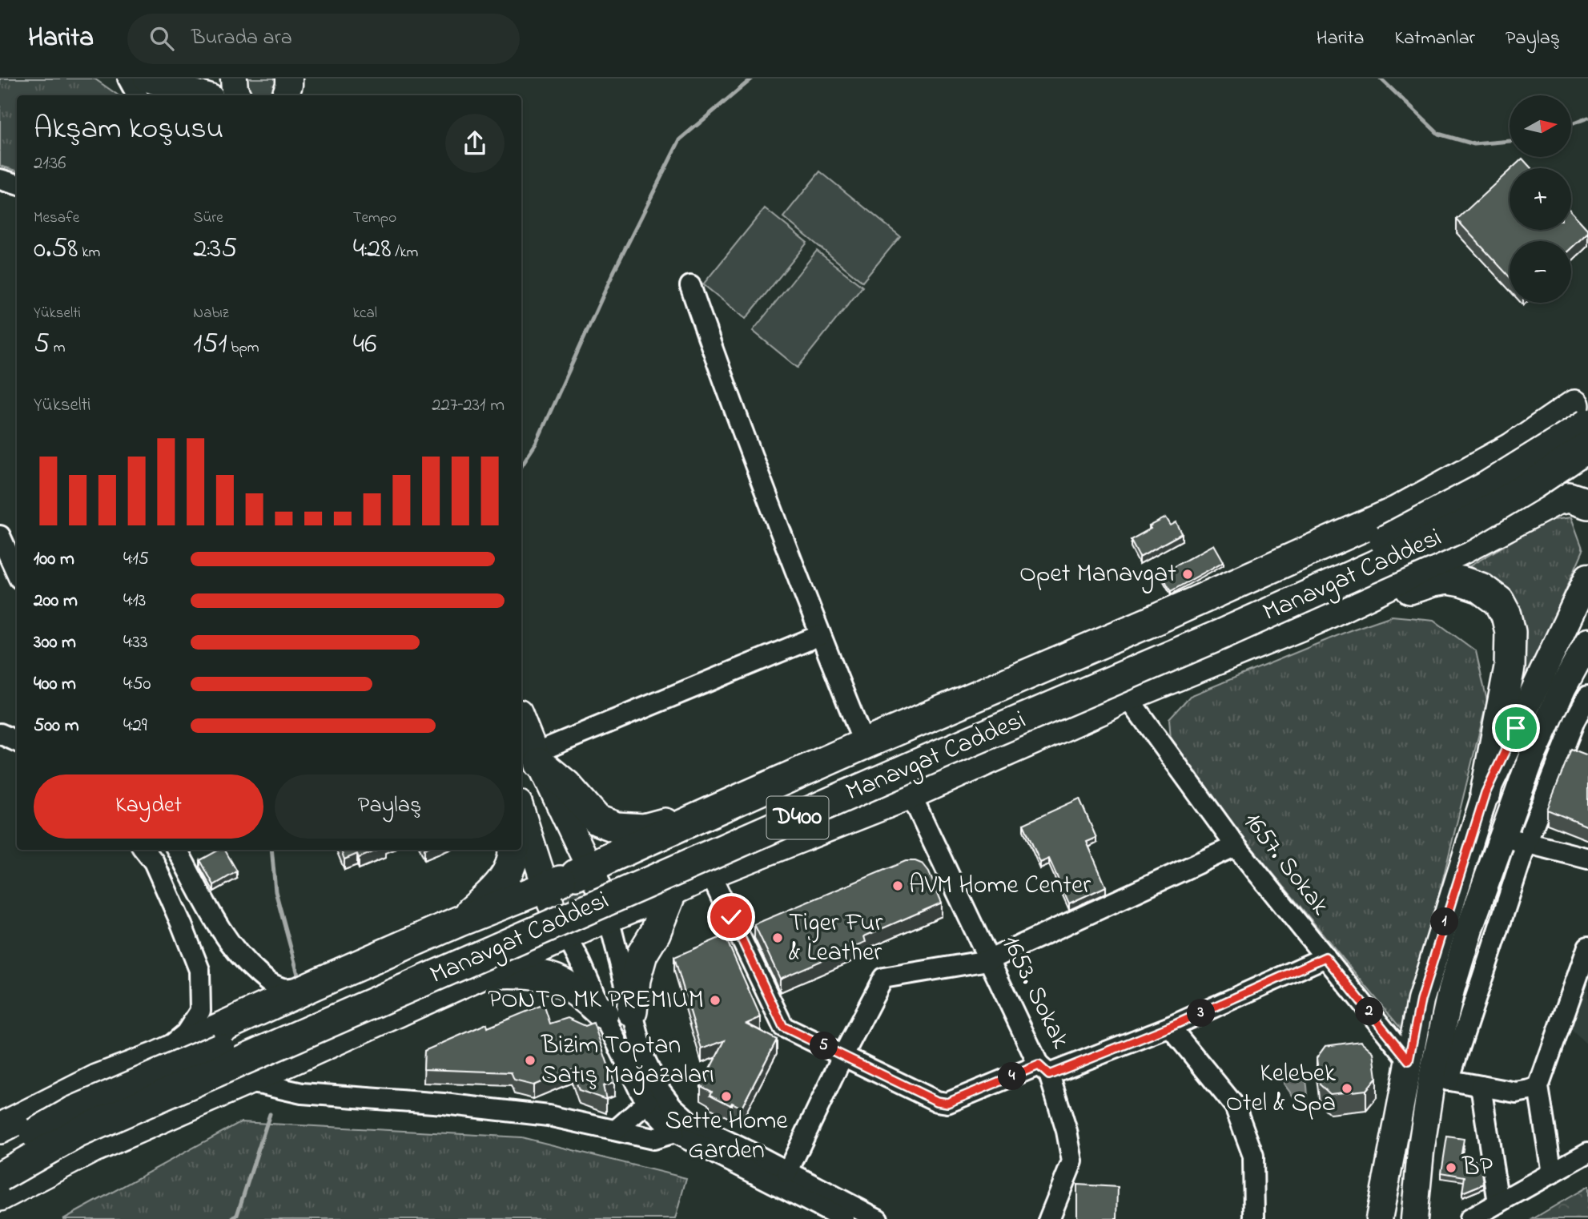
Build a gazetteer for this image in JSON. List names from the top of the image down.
{
  "streets": {
    "highway": ["Manavgat Caddesi", "D400"],
    "street": ["1657. Sokak", "1653. Sokak"]
  },
  "places": [
    "Opet Manavgat",
    "AVM Home Center",
    "Tiger Fur & Leather",
    "PONTO MK PREMIUM",
    "Bizim Toptan Satış Mağazaları",
    "Kelebek Otel & Spa",
    "Sette Home Garden",
    "BP"
  ],
  "north": "right",
  "page": {
    "header": "Harita",
    "search": "Burada ara",
    "nav": ["Harita", "Katmanlar", "Paylaş"],
    "map_buttons": ["+", "−"],
    "heading": ["Akşam koşusu", "21:36"],
    "stats": [
      ["Mesafe", "0.58 km"],
      ["Süre", "2:35"],
      ["Tempo", "4:28 /km"],
      ["Yükselti", "5 m"],
      ["Nabız", "151 bpm"],
      ["kcal", "46"]
    ],
    "chart": ["Yükselti", "227–231 m"],
    "list": [
      {
        "name": "100 m",
        "note": "4:15"
      },
      {
        "name": "200 m",
        "note": "4:13"
      },
      {
        "name": "300 m",
        "note": "4:33"
      },
      {
        "name": "400 m",
        "note": "4:50"
      },
      {
        "name": "500 m",
        "note": "4:29"
      }
    ],
    "buttons": ["Kaydet", "Paylaş"],
    "pins": [
      "1",
      "2",
      "3",
      "5",
      "4"
    ]
  }
}
